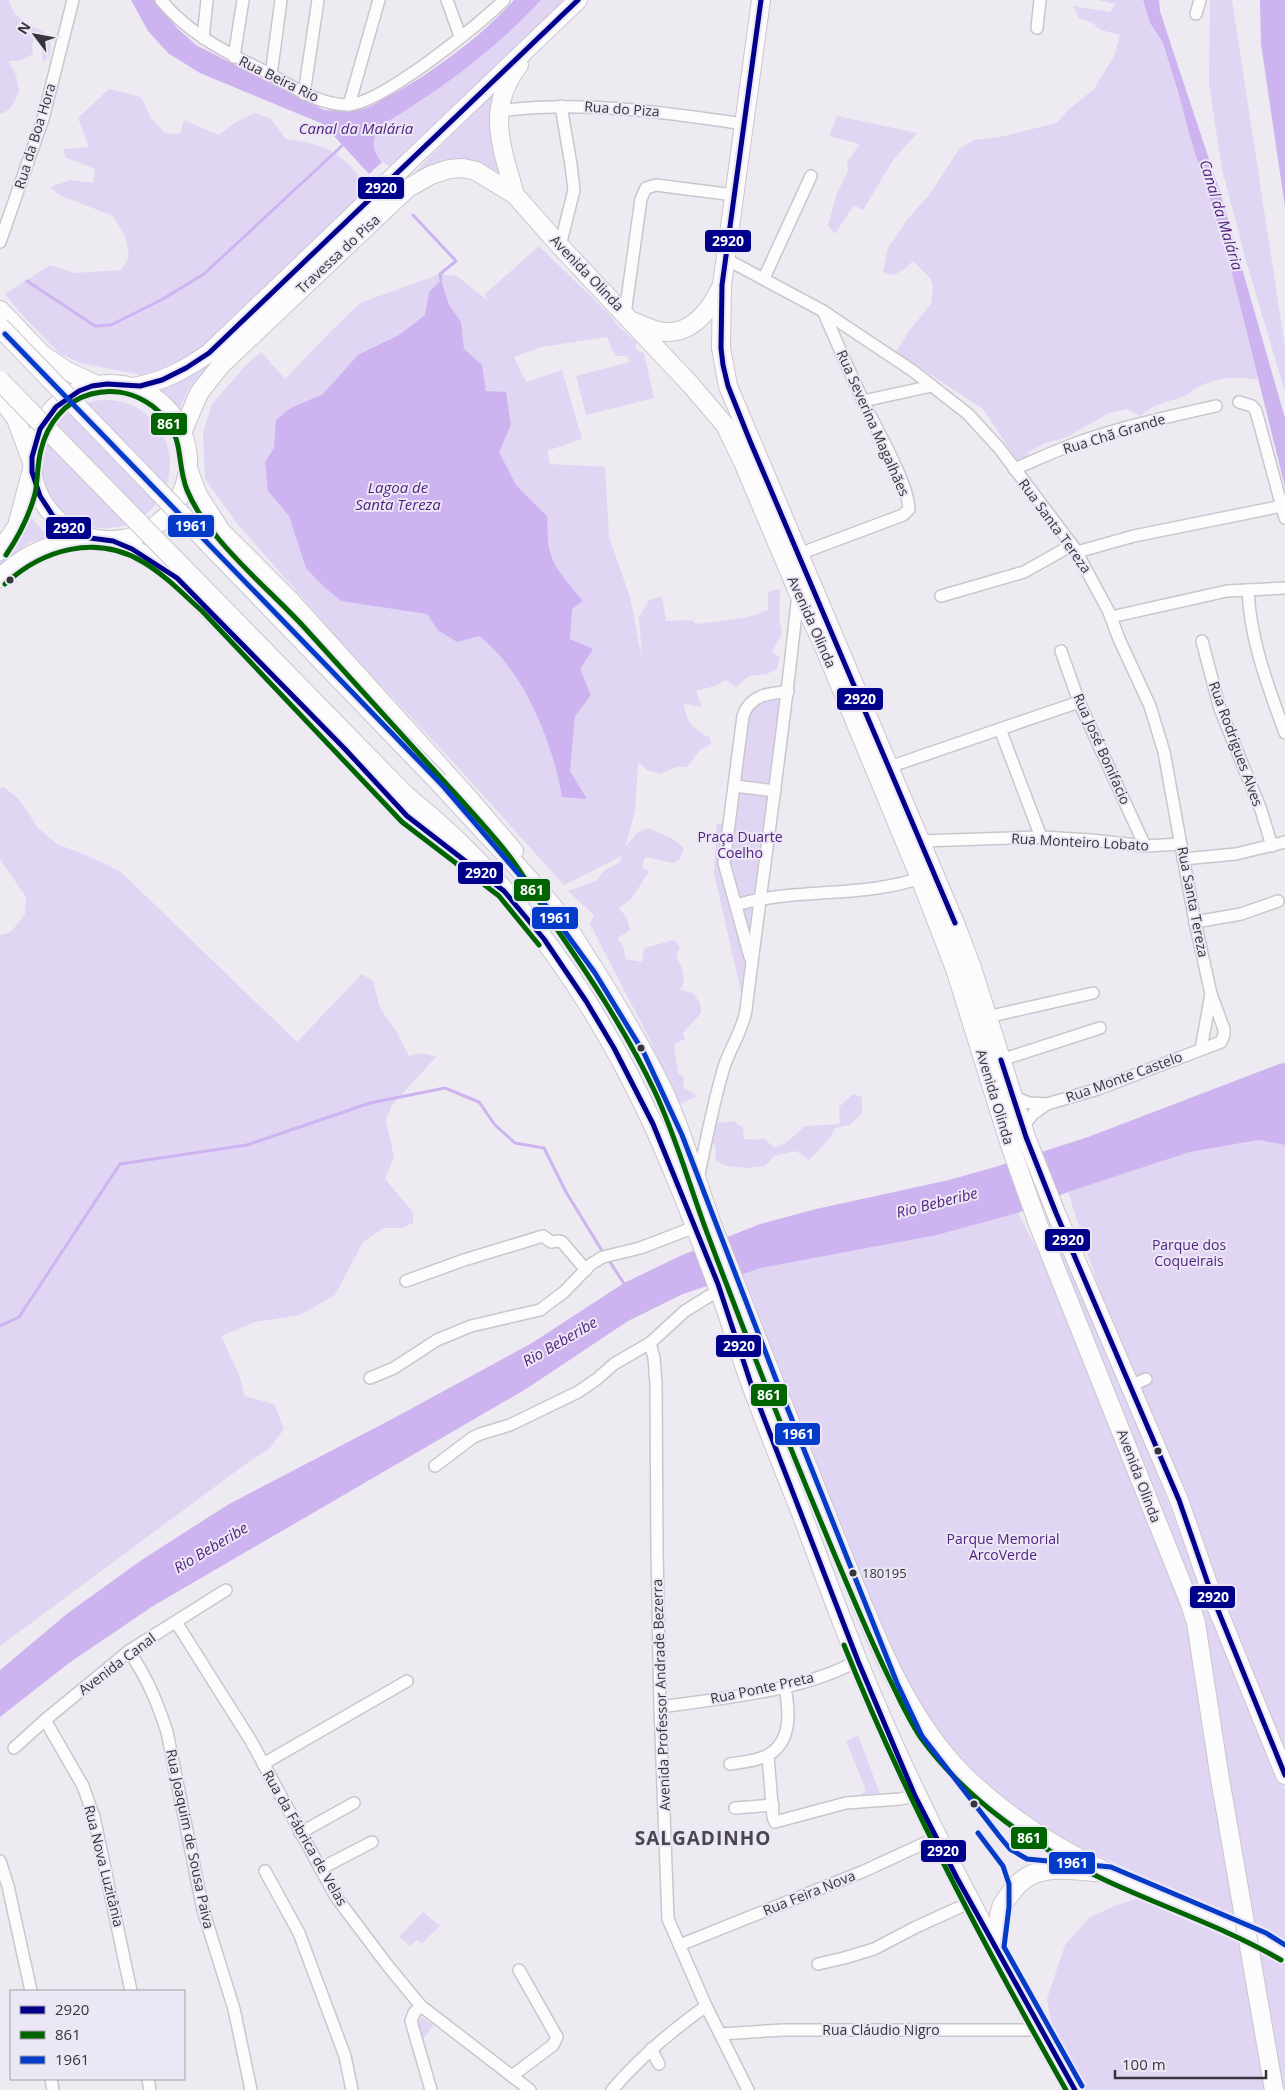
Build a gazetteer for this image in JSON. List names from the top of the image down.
{
  "streets": {
    "main road": ["Travessa do Pisa", "Avenida Olinda"],
    "street": [
      "Rua Beira Rio",
      "Rua do Piza",
      "Rua da Boa Hora",
      "Rua Severina Magalhães",
      "Rua Chã Grande",
      "Rua Santa Tereza",
      "Rua Rodrigues Alves",
      "Rua José Bonifacio",
      "Rua Monteiro Lobato",
      "Rua Monte Castelo",
      "Avenida Canal",
      "Rua Ponte Preta",
      "Avenida Professor Andrade Bezerra",
      "Rua da Fábrica de Velas",
      "Rua Joaquim de Sousa Paiva",
      "Rua Nova Luzitânia",
      "Rua Feira Nova",
      "Rua Cláudio Nigro"
    ]
  },
  "crossings": [
    ["Rua do Piza", "Avenida Olinda"],
    ["Travessa do Pisa", "Avenida Olinda"],
    ["Avenida Olinda", "Rua Severina Magalhães"],
    ["Avenida Olinda", "Rua Santa Tereza"],
    ["Avenida Olinda", "Rua Monteiro Lobato"],
    ["Avenida Olinda", "Rua Monte Castelo"],
    ["Rua Severina Magalhães", "Rua Santa Tereza"],
    ["Rua Chã Grande", "Rua Santa Tereza"],
    ["Rua Santa Tereza", "Rua Monteiro Lobato"],
    ["Rua Santa Tereza", "Rua Monte Castelo"],
    ["Rua José Bonifacio", "Rua Monteiro Lobato"],
    ["Avenida Canal", "Rua da Fábrica de Velas"],
    ["Avenida Canal", "Rua Joaquim de Sousa Paiva"],
    ["Avenida Canal", "Rua Nova Luzitânia"],
    ["Rua Ponte Preta", "Avenida Professor Andrade Bezerra"],
    ["Avenida Professor Andrade Bezerra", "Rua Feira Nova"],
    ["Avenida Professor Andrade Bezerra", "Rua Cláudio Nigro"]
  ],
  "districts": ["SALGADINHO"],
  "water": ["Canal da Malária", "Lagoa de Santa Tereza", "Rio Beberibe"],
  "parks": ["Praça Duarte Coelho", "Parque dos Coqueirais", "Parque Memorial ArcoVerde"],
  "places": ["180195"],
  "lines": ["transit line 2920", "transit line 1961", "transit line 861"],
  "legend": ["2920", "861", "1961"],
  "scale_bar": "100 m",
  "north": "top left"
}
